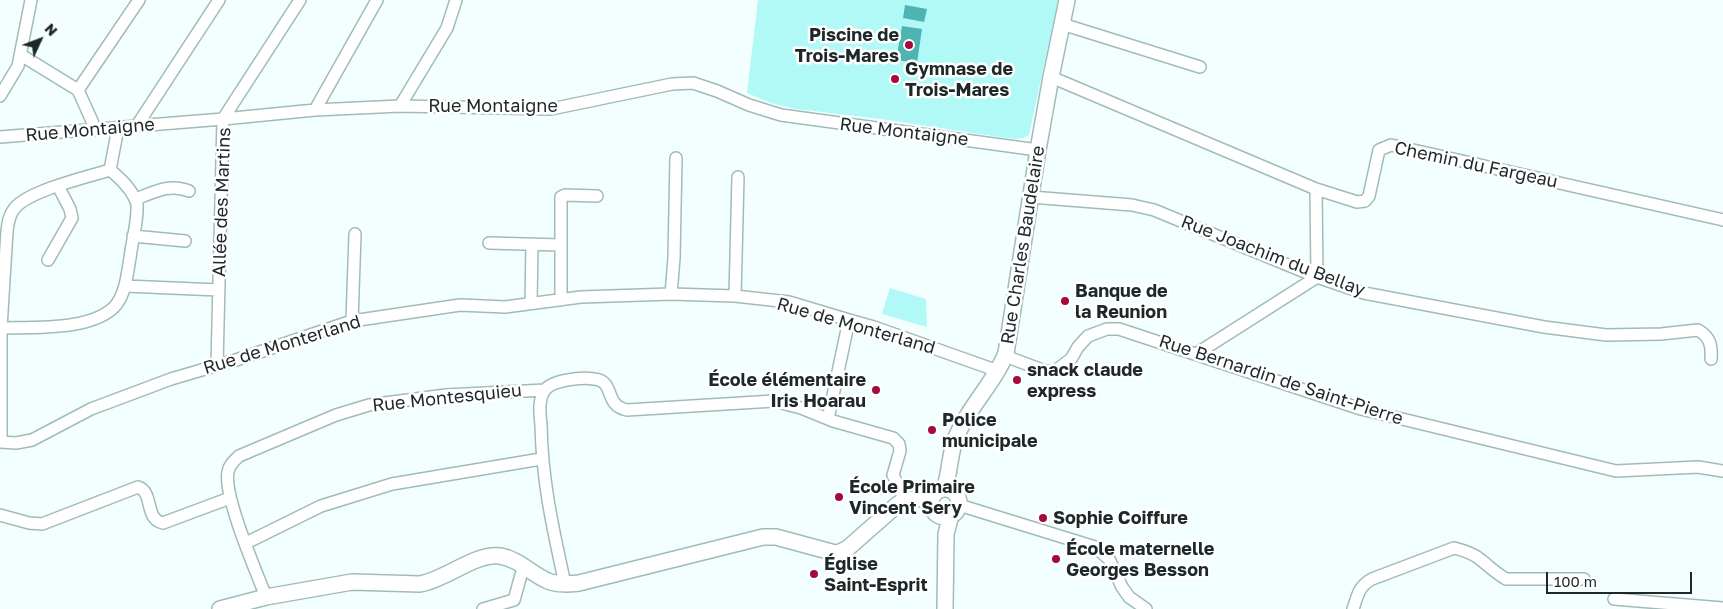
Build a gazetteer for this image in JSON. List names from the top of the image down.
{
  "streets": {
    "main road": ["Rue Charles Baudelaire"],
    "street": [
      "Rue Montaigne",
      "Chemin du Fargeau",
      "Allée des Martins",
      "Rue Joachim du Bellay",
      "Rue de Monterland",
      "Rue Bernardin de Saint-Pierre",
      "Rue Montesquieu"
    ]
  },
  "crossings": [
    ["Rue Montaigne", "Allée des Martins"],
    ["Rue Montaigne", "Rue Charles Baudelaire"],
    ["Chemin du Fargeau", "Rue Charles Baudelaire"],
    ["Allée des Martins", "Rue de Monterland"],
    ["Rue Charles Baudelaire", "Rue Joachim du Bellay"],
    ["Rue Charles Baudelaire", "Rue de Monterland"],
    ["Rue Charles Baudelaire", "Rue Bernardin de Saint-Pierre"]
  ],
  "places": [
    "Piscine de Trois-Mares",
    "Gymnase de Trois-Mares",
    "Banque de la Reunion",
    "snack claude express",
    "École élémentaire Iris Hoarau",
    "Police municipale",
    "École Primaire Vincent Sery",
    "Sophie Coiffure",
    "École maternelle Georges Besson",
    "Église Saint-Esprit"
  ],
  "scale_bar": "100 m",
  "north": "top right"
}
